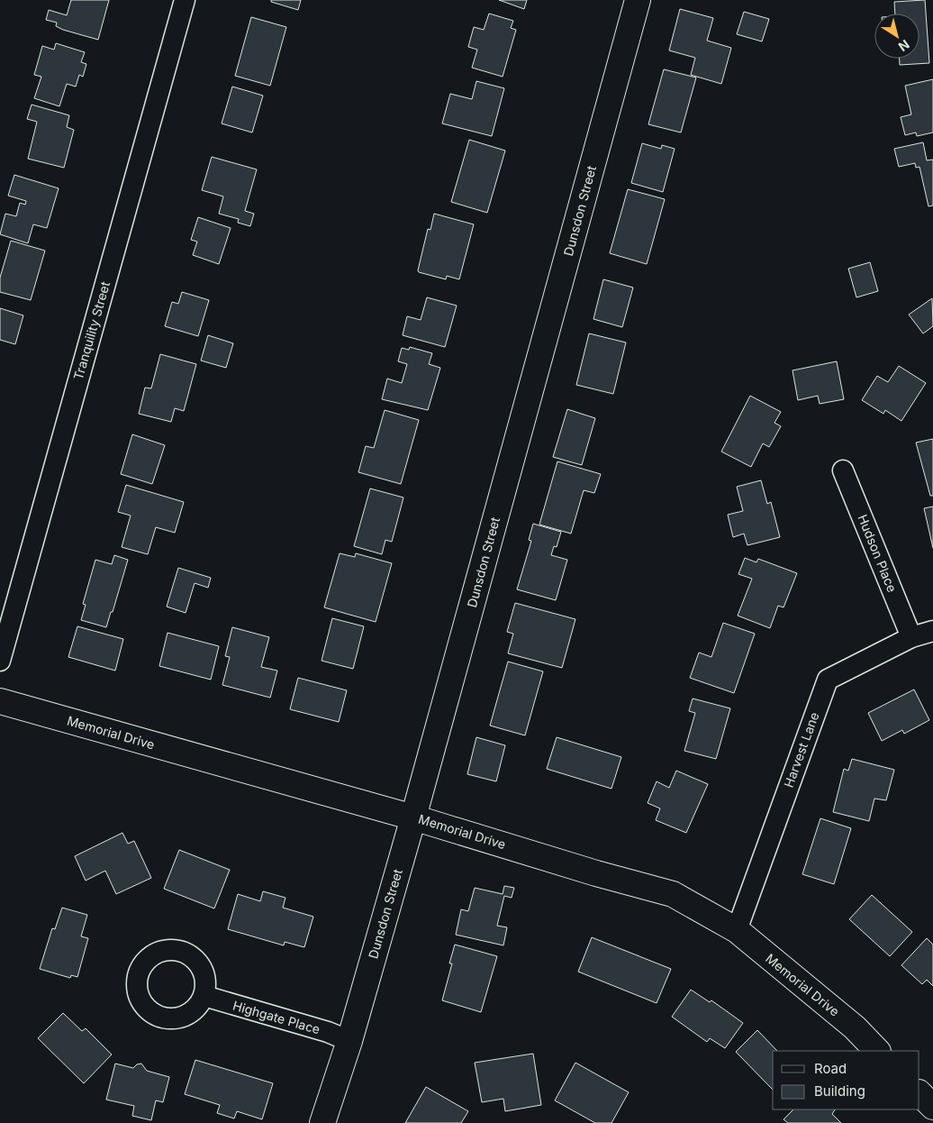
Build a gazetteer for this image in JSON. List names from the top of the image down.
{
  "streets": {
    "main road": ["Dunsdon Street", "Memorial Drive"],
    "street": [
      "Tranquility Street",
      "Hudson Place",
      "Harvest Lane",
      "Highgate Place"
    ]
  },
  "crossings": [
    ["Dunsdon Street", "Memorial Drive"],
    ["Dunsdon Street", "Highgate Place"],
    ["Hudson Place", "Harvest Lane"],
    ["Memorial Drive", "Harvest Lane"]
  ],
  "legend": ["Road", "Building"],
  "north": "bottom right"
}
